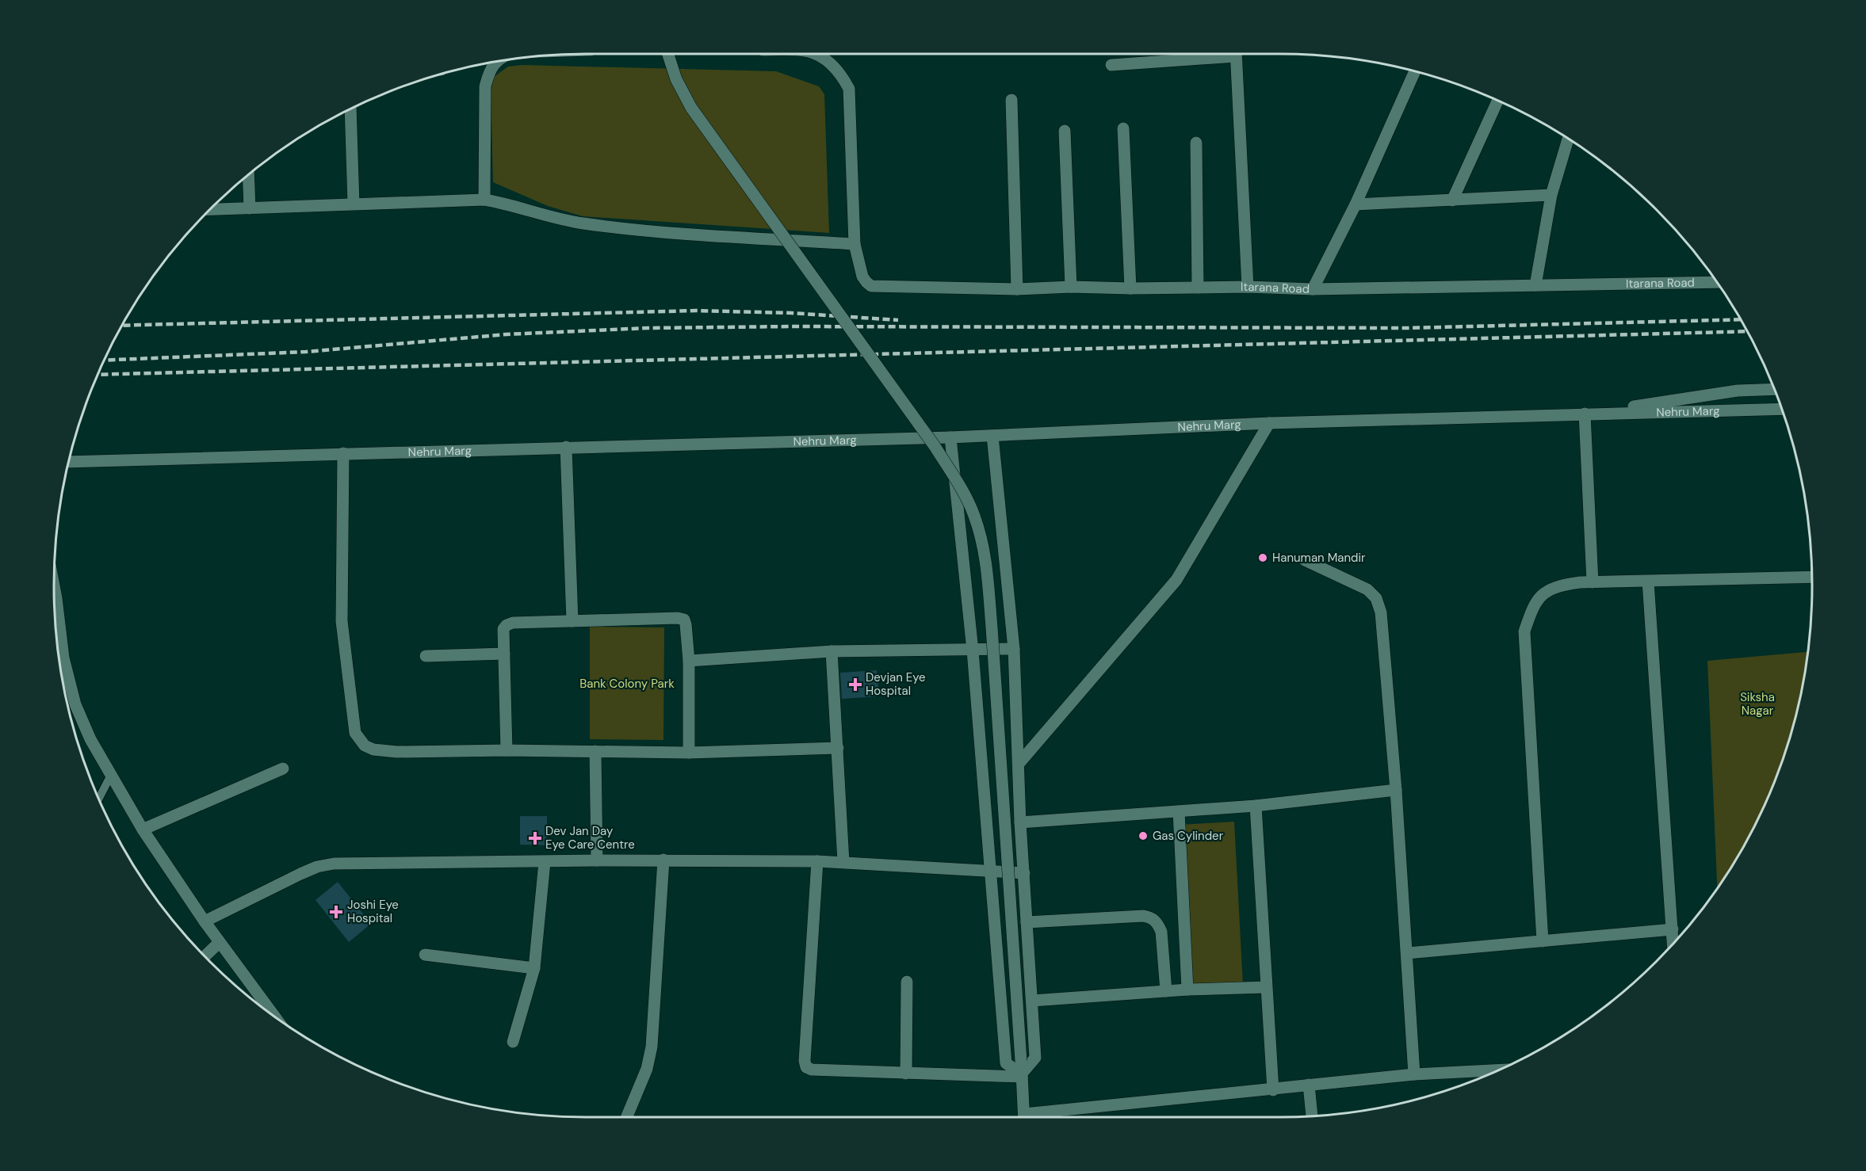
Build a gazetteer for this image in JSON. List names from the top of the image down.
{
  "streets": {
    "street": ["Itarana Road", "Nehru Marg"]
  },
  "parks": ["Bank Colony Park", "Siksha Nagar"],
  "places": {
    "other": ["Hanuman Mandir", "Gas Cylinder"],
    "health": ["Devjan Eye Hospital", "Dev Jan Day Eye Care Centre", "Joshi Eye Hospital"]
  }
}
